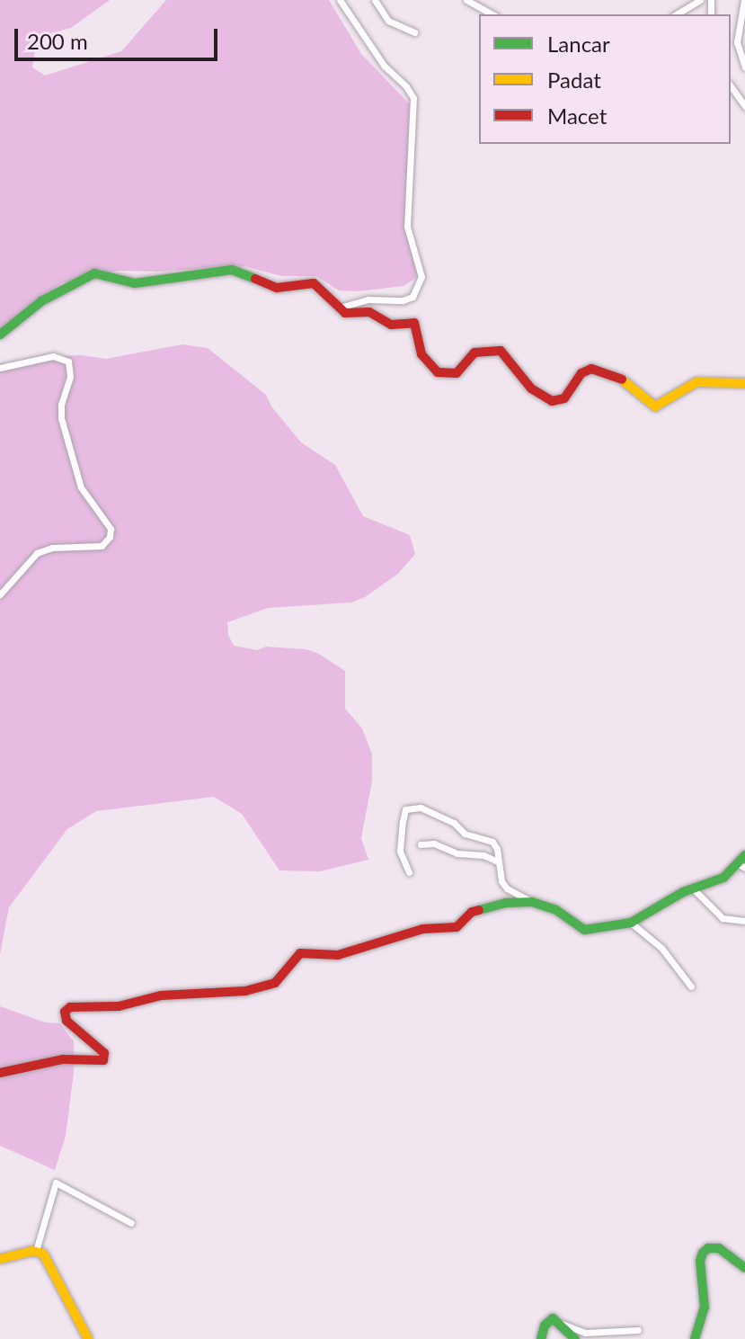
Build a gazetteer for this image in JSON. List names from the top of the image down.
{
  "legend": ["Lancar", "Padat", "Macet"],
  "scale_bar": "200 m"
}
